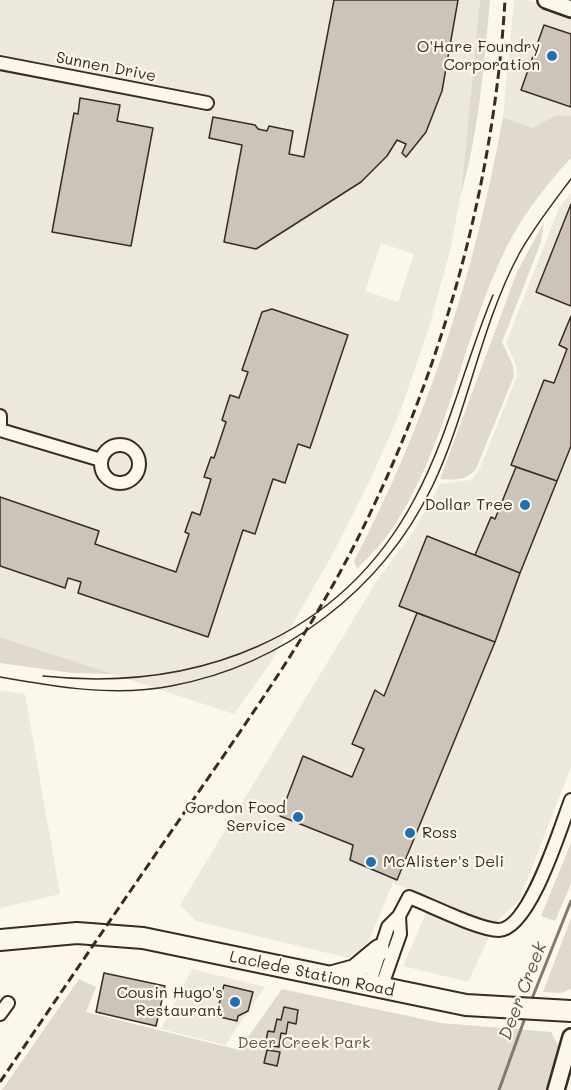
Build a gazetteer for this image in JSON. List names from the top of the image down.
{
  "streets": {
    "main road": ["Laclede Station Road"],
    "street": ["Sunnen Drive"]
  },
  "water": ["Deer Creek"],
  "parks": ["Deer Creek Park"],
  "places": [
    "O'Hare Foundry Corporation",
    "Dollar Tree",
    "Gordon Food Service",
    "Ross",
    "McAlister's Deli",
    "Cousin Hugo's Restaurant"
  ]
}
